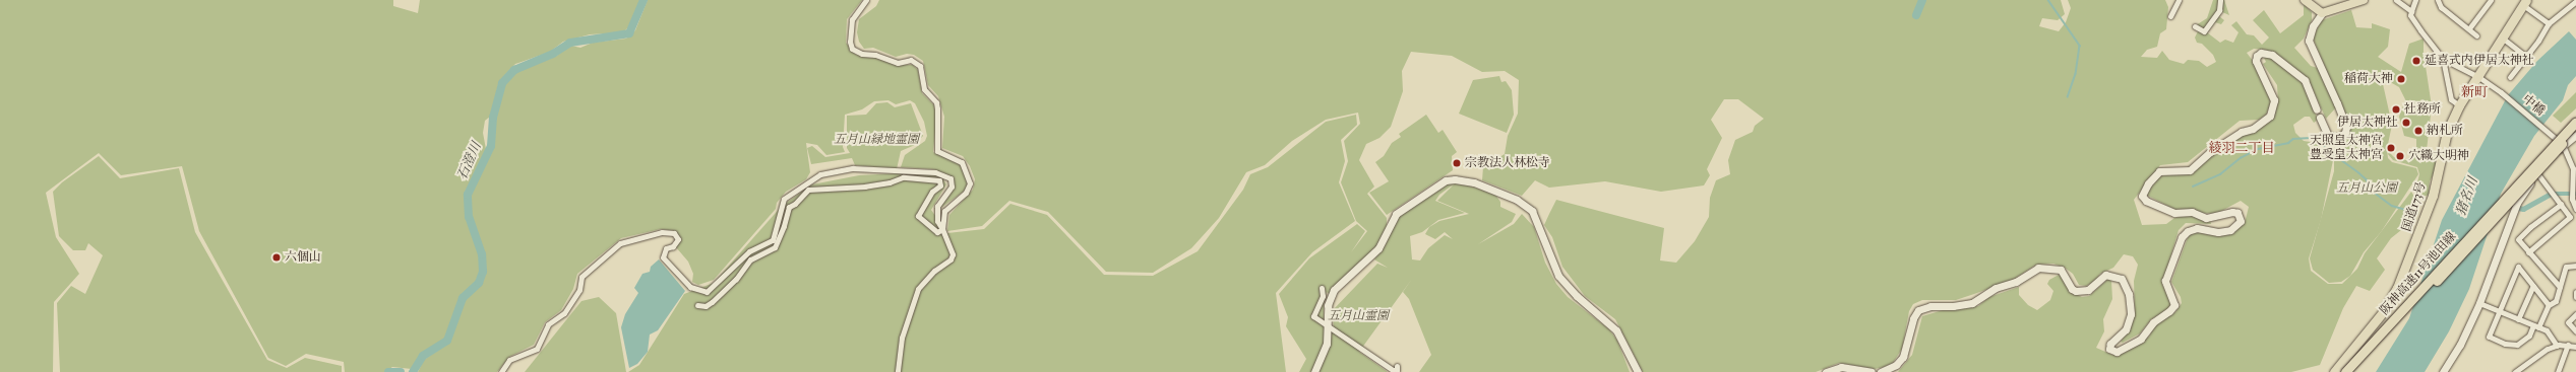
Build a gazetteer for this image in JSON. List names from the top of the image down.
{
  "streets": {
    "highway": ["国道173号", "阪神高速11号池田線"],
    "street": ["中橋"]
  },
  "crossings": [
    ["中橋", "国道173号"]
  ],
  "districts": ["新町", "綾羽二丁目"],
  "water": ["石澄川", "猪名川"],
  "parks": ["五月山緑地霊園", "五月山公園", "五月山霊園"],
  "places": [
    "延喜式内伊居太神社",
    "稲荷大神",
    "社務所",
    "伊居太神社",
    "納札所",
    "天照皇太神宮 豊受皇太神宮",
    "穴織大明神",
    "宗教法人林松寺",
    "六個山"
  ]
}
